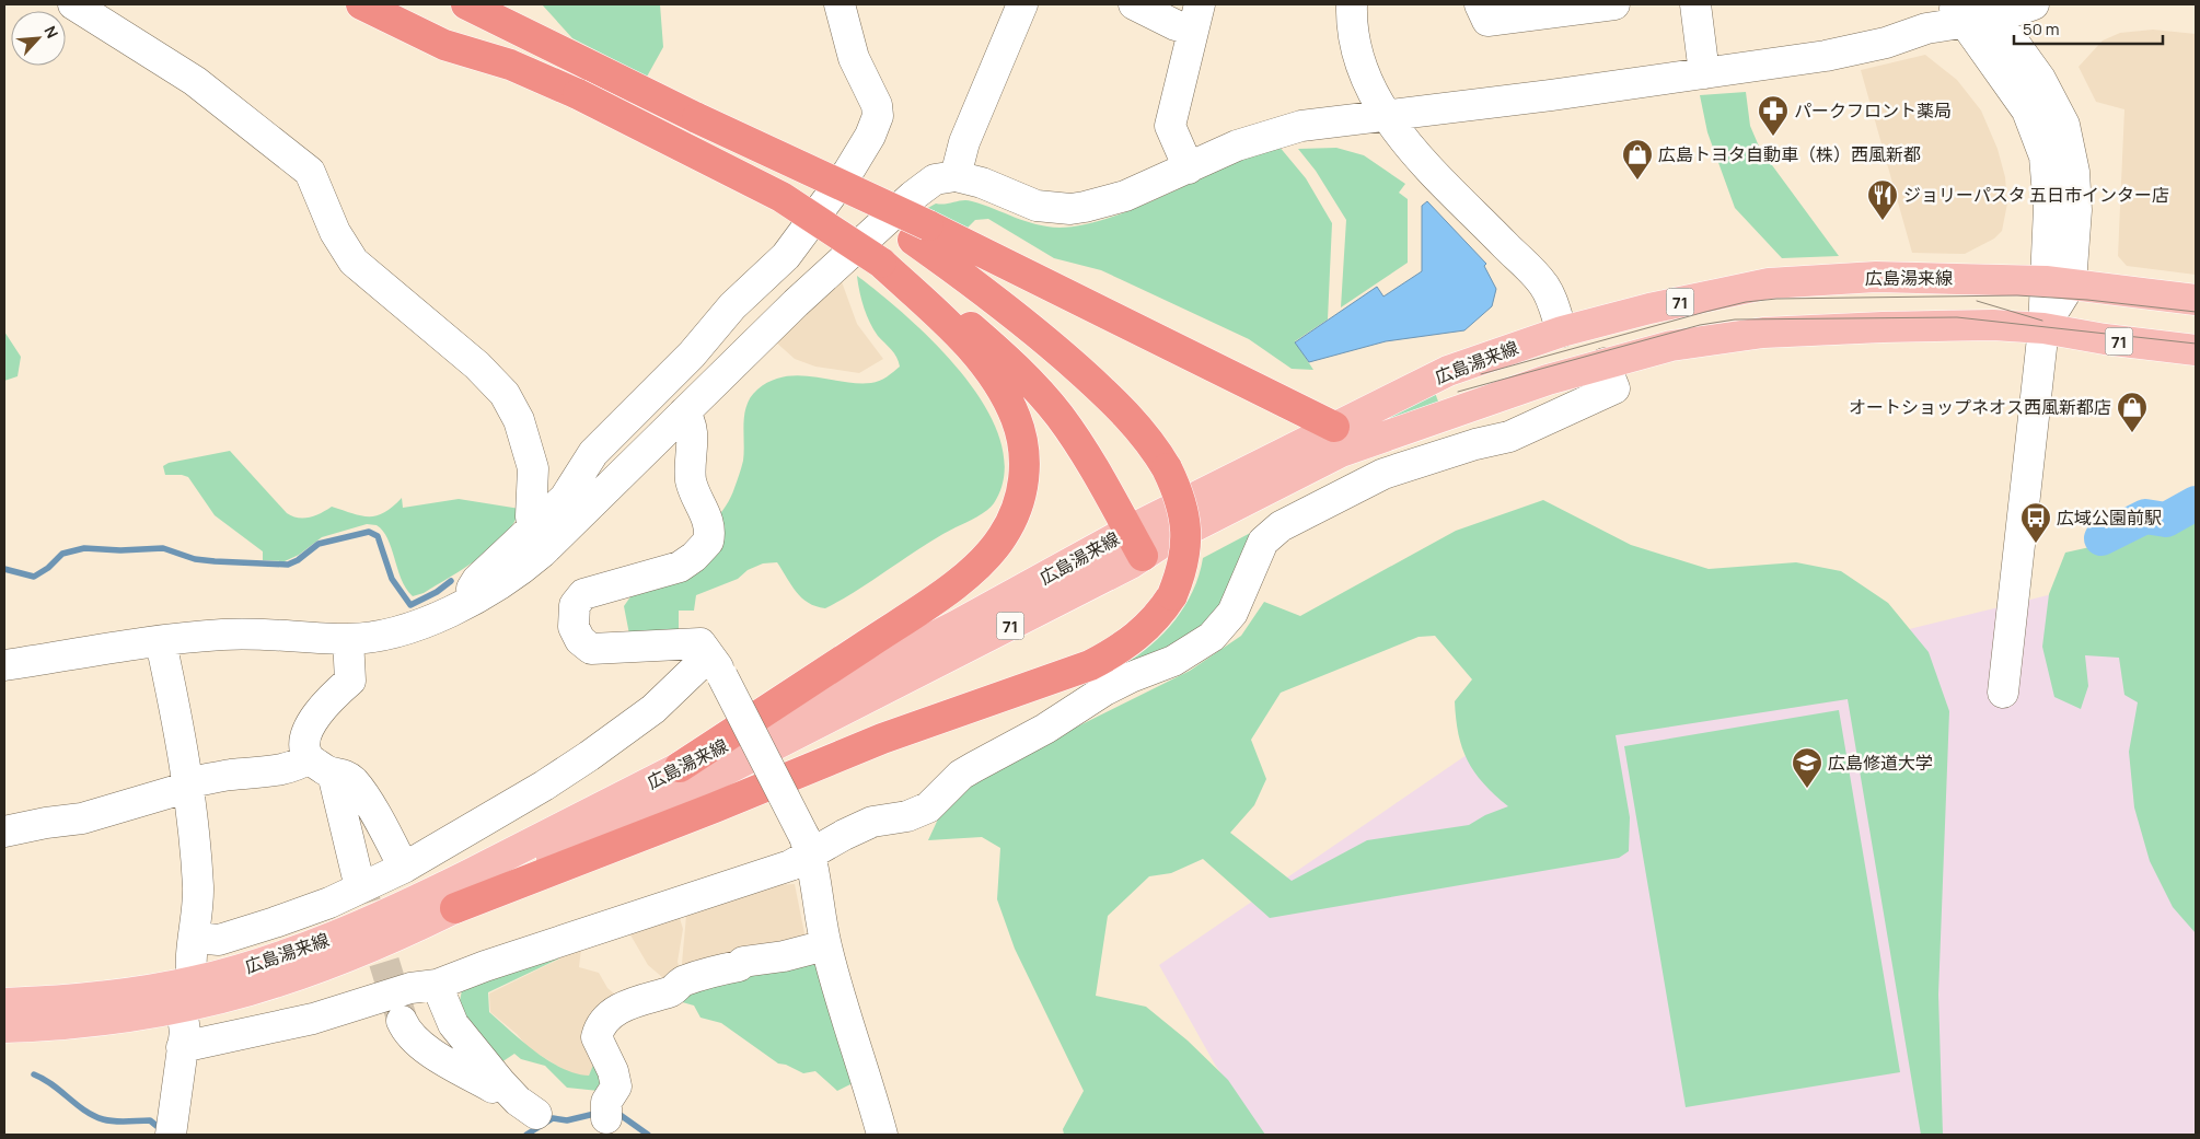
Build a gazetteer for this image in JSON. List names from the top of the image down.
{
  "streets": {
    "main road": ["広島湯来線", "71"]
  },
  "places": {
    "pharmacy": ["パークフロント薬局"],
    "shop": ["広島トヨタ自動車（株）西風新都", "オートショップネオス西風新都店"],
    "restaurant": ["ジョリーパスタ 五日市インター店"],
    "bus stop": ["広域公園前駅"],
    "school or university": ["広島修道大学"]
  },
  "scale_bar": "50 m",
  "north": "top right"
}
